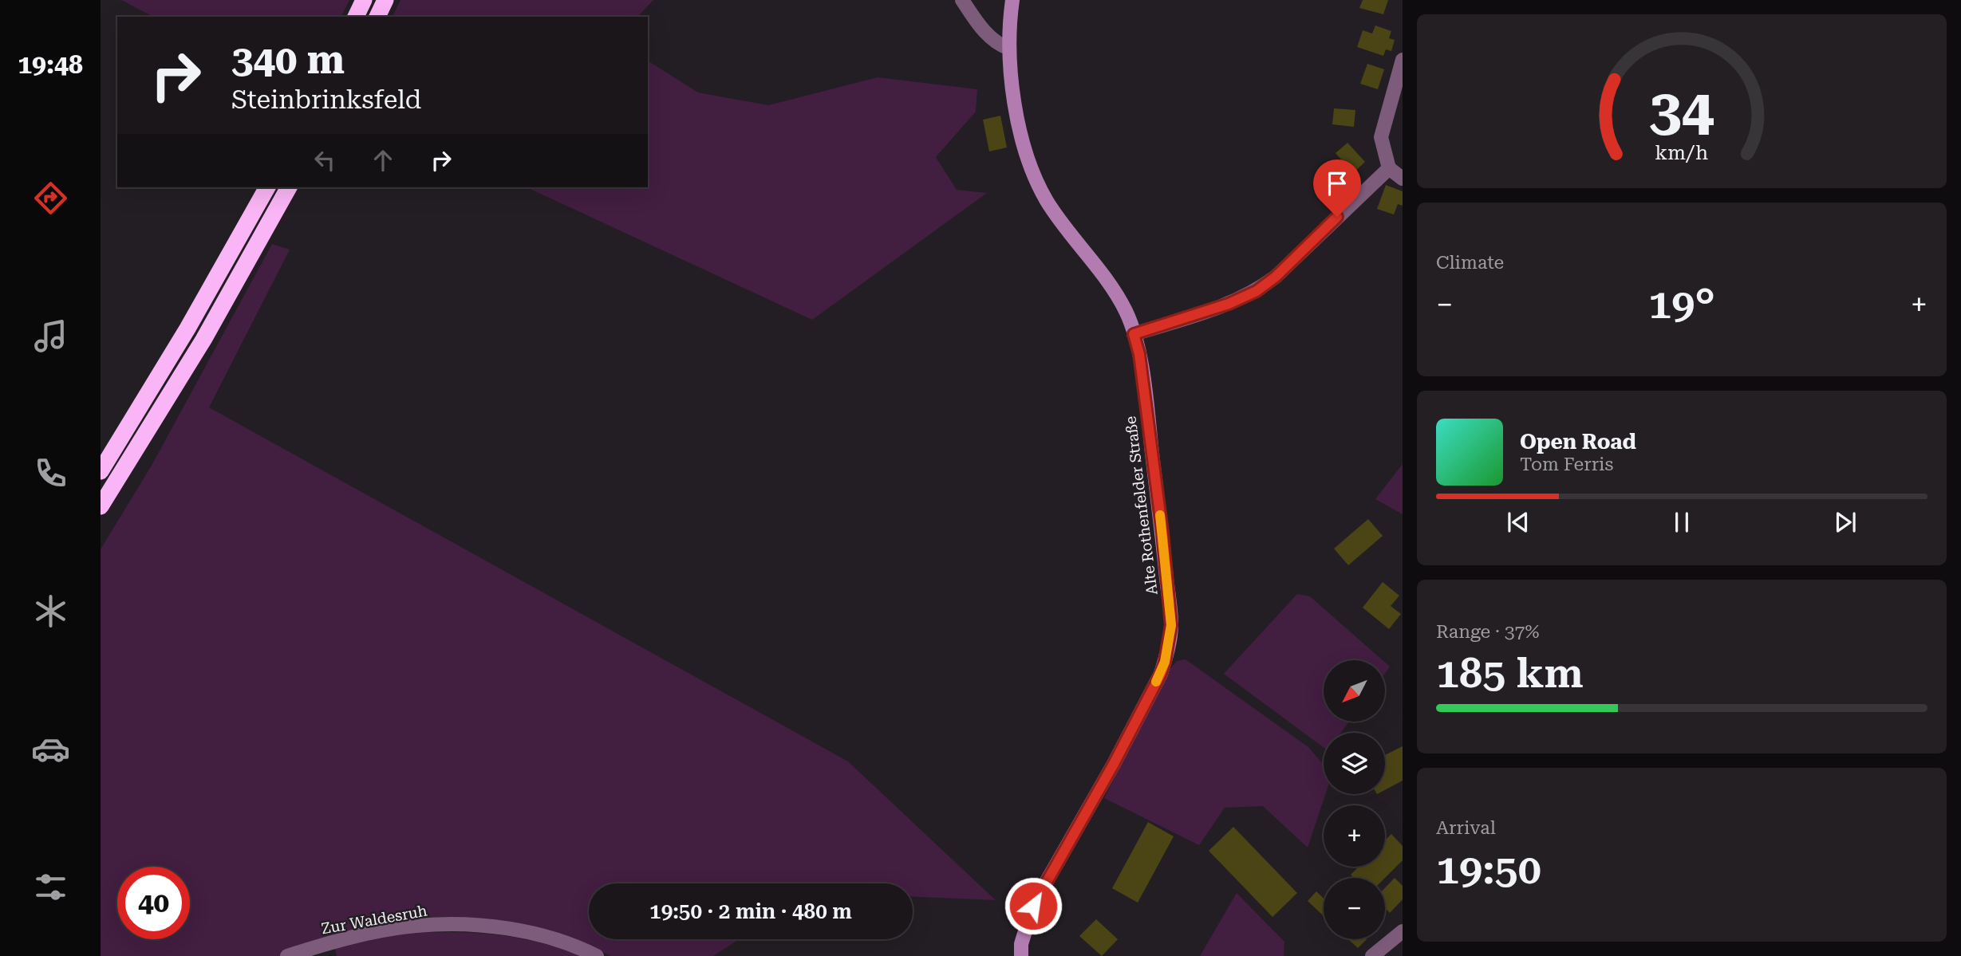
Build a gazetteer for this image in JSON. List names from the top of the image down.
{
  "streets": {
    "street": ["Alte Rothenfelder Straße", "Zur Waldesruh"]
  },
  "north": "bottom left",
  "page": {
    "tabs": "19:48",
    "turn": ["340 m", "Steinbrinksfeld"],
    "tile": [
      "Climate",
      ["Range · 37%", "185 km"],
      ["Arrival", "19:50"]
    ],
    "heat": ["−", "19°", "+"],
    "song": ["Open Road", "Tom Ferris"],
    "map_buttons": ["+", "−"],
    "limit": "40",
    "trip": "19:50 · 2 min · 480 m",
    "gauge": ["34", "km/h"]
  }
}
